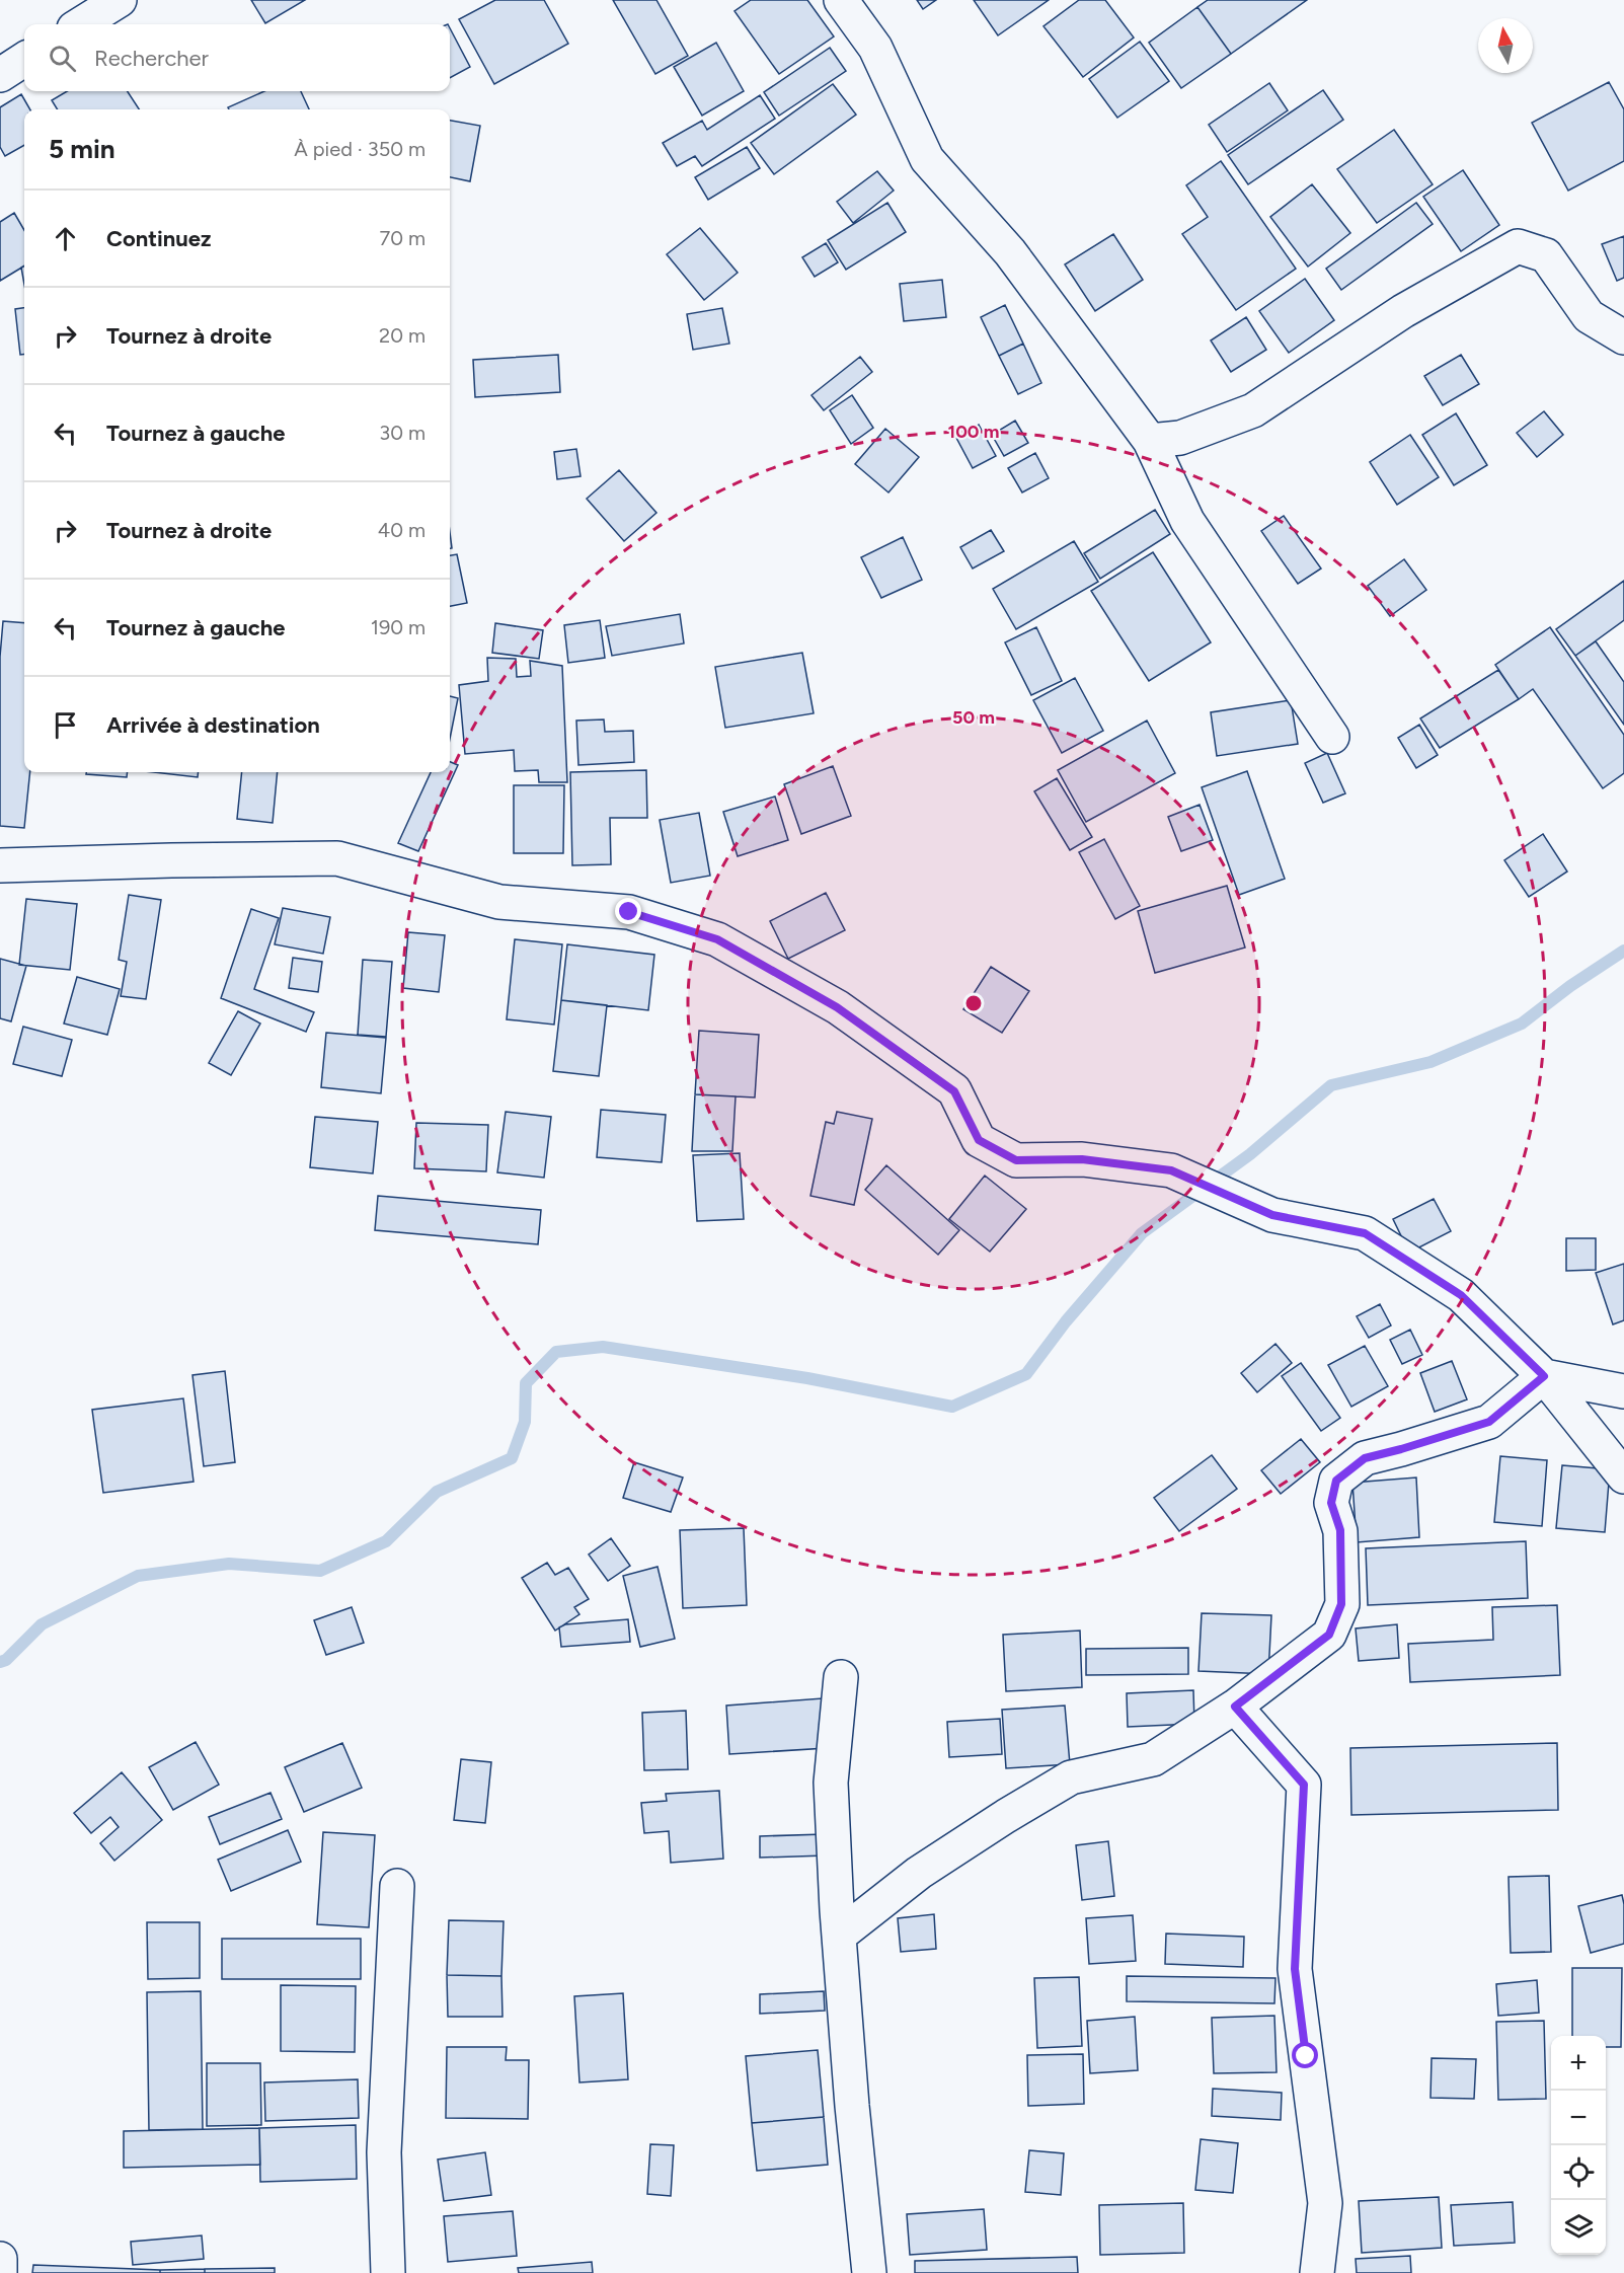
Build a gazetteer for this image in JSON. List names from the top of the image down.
{
  "north": "top",
  "page": {
    "search": "Rechercher",
    "heading": ["5 min", "À pied · 350 m"],
    "list": [
      ["Continuez", "70 m"],
      ["Tournez à droite", "20 m"],
      ["Tournez à gauche", "30 m"],
      ["Tournez à droite", "40 m"],
      ["Tournez à gauche", "190 m"],
      "Arrivée à destination"
    ],
    "map_buttons": ["+", "−"]
  },
  "rings": ["100 m", "50 m"]
}
